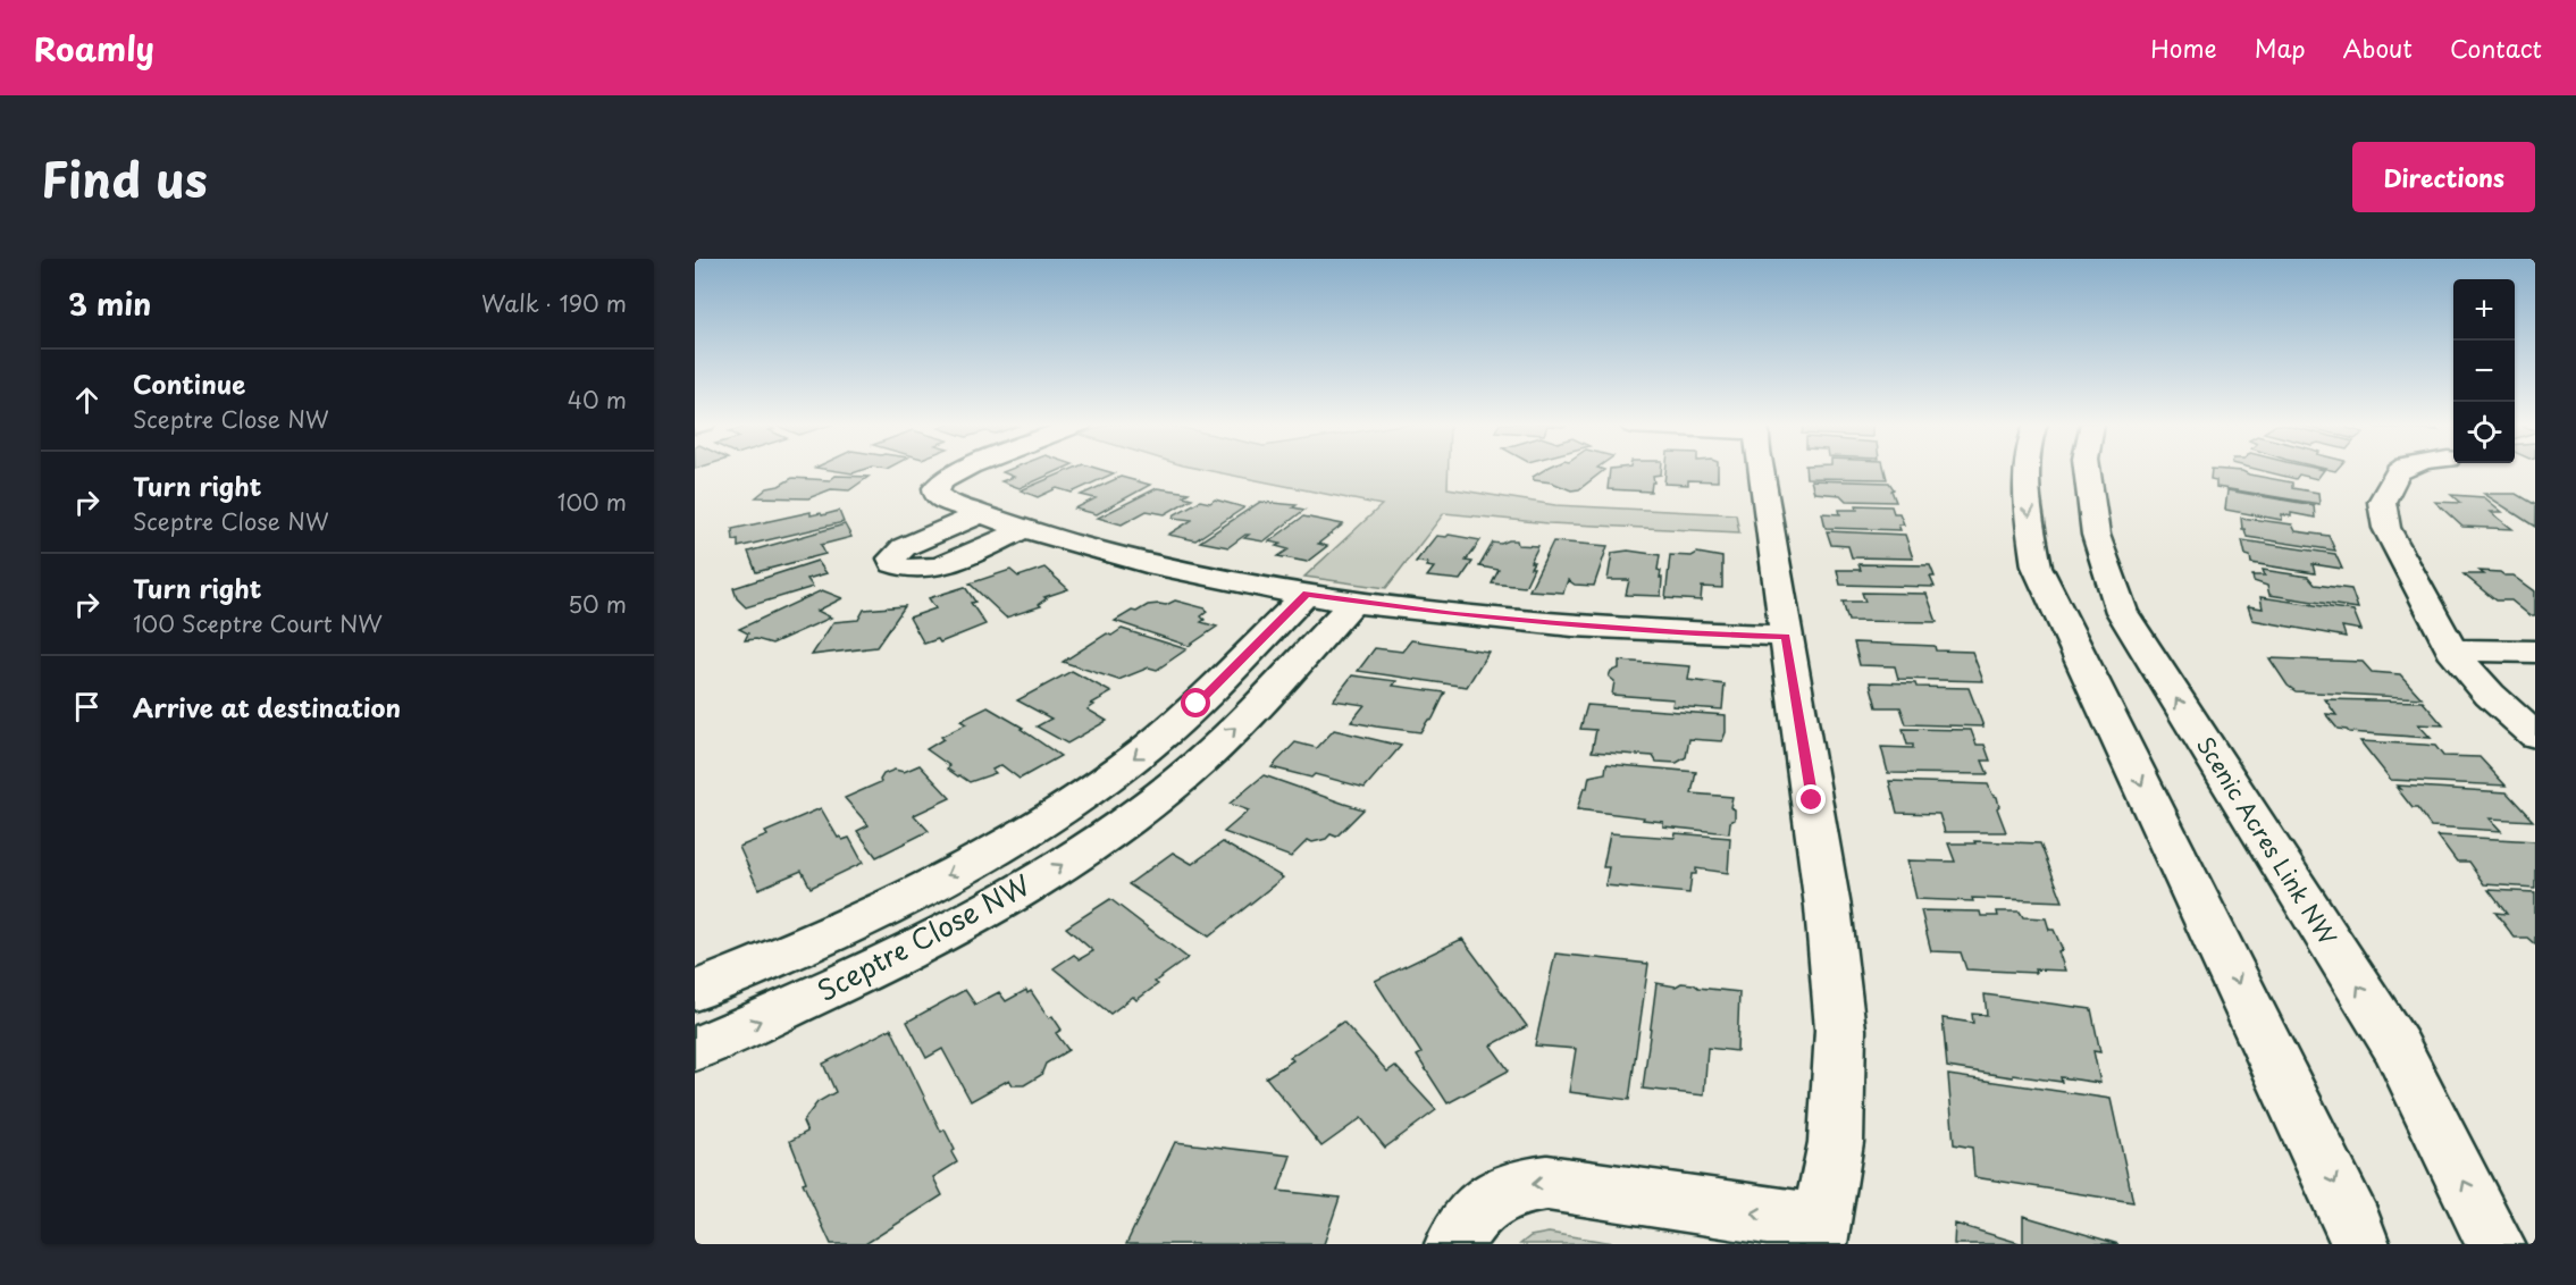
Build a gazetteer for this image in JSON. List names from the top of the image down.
{
  "streets": {
    "street": ["Scenic Acres Link NW", "Sceptre Close NW"]
  },
  "page": {
    "header": "Roamly",
    "nav": [
      "Home",
      "Map",
      "About",
      "Contact"
    ],
    "title": "Find us",
    "buttons": "Directions",
    "heading": ["3 min", "Walk · 190 m"],
    "map_buttons": ["+", "−"],
    "list": [
      ["Continue", "Sceptre Close NW", "40 m"],
      ["Turn right", "Sceptre Close NW", "100 m"],
      ["Turn right", "100 Sceptre Court NW", "50 m"],
      "Arrive at destination"
    ]
  }
}
